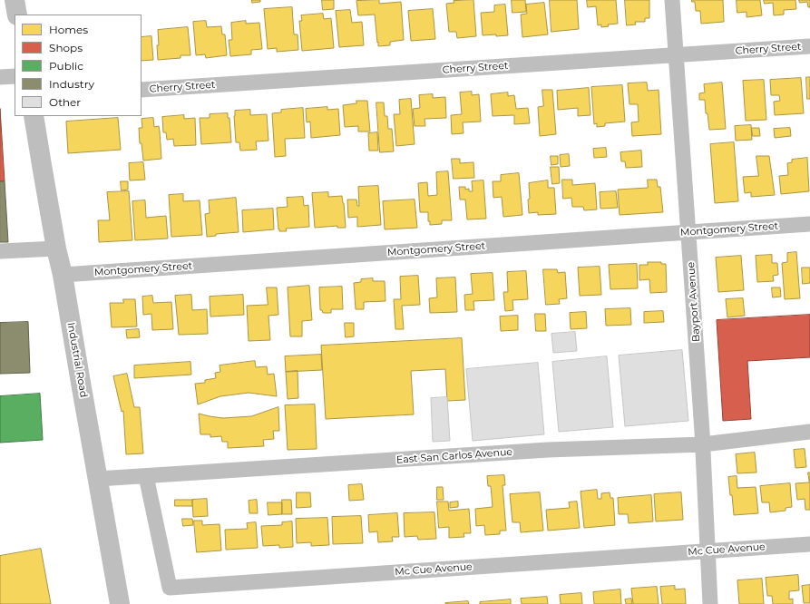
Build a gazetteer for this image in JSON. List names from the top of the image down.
{
  "streets": {
    "main road": ["Industrial Road"],
    "street": [
      "Cherry Street",
      "Montgomery Street",
      "Bayport Avenue",
      "East San Carlos Avenue",
      "Mc Cue Avenue"
    ]
  },
  "crossings": [
    ["Cherry Street", "Bayport Avenue"],
    ["Montgomery Street", "Bayport Avenue"],
    ["Montgomery Street", "Industrial Road"],
    ["Bayport Avenue", "East San Carlos Avenue"],
    ["Bayport Avenue", "Mc Cue Avenue"],
    ["Industrial Road", "East San Carlos Avenue"],
    ["East San Carlos Avenue", "Mc Cue Avenue"]
  ],
  "legend": [
    "Homes",
    "Shops",
    "Public",
    "Industry",
    "Other"
  ]
}
